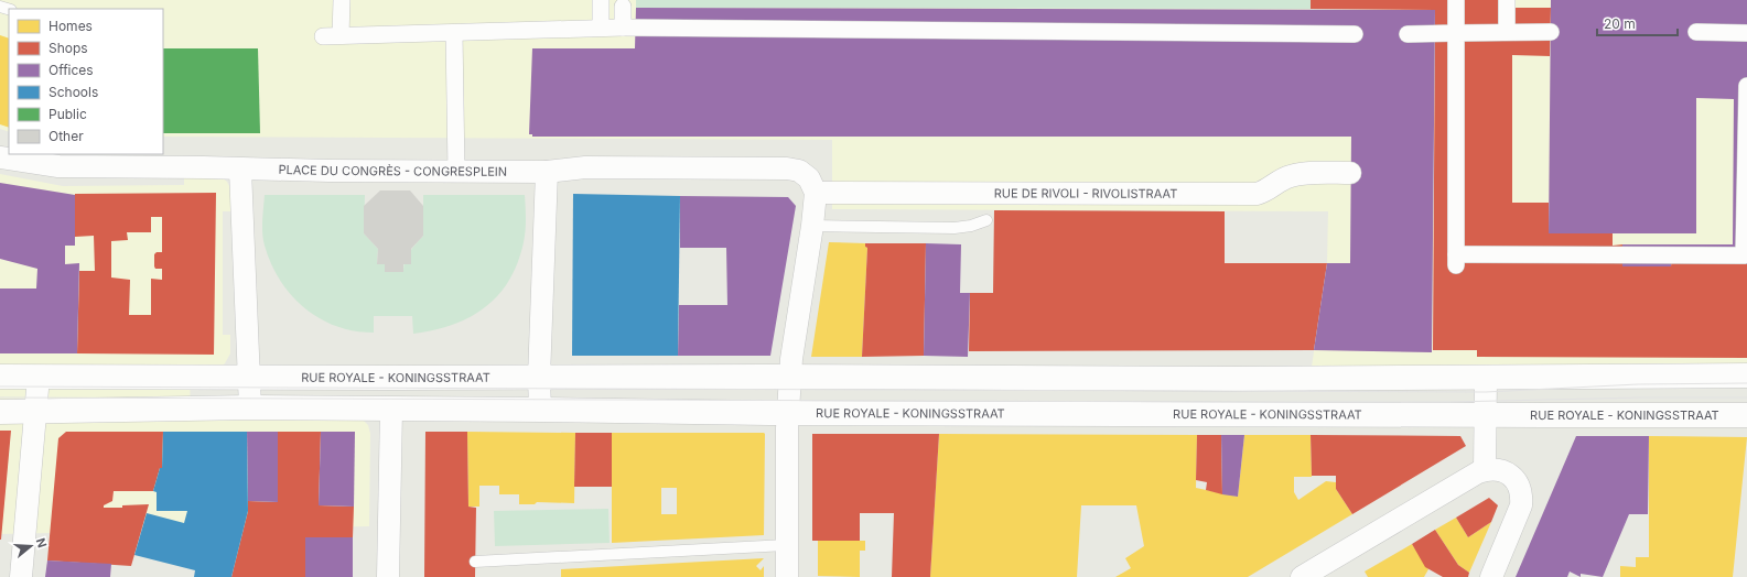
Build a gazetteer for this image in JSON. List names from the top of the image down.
{
  "streets": {
    "street": ["PLACE DU CONGRÈS - CONGRESPLEIN", "RUE DE RIVOLI - RIVOLISTRAAT", "RUE ROYALE - KONINGSSTRAAT"]
  },
  "crossings": [
    ["PLACE DU CONGRÈS - CONGRESPLEIN", "RUE DE RIVOLI - RIVOLISTRAAT"]
  ],
  "legend": [
    "Homes",
    "Shops",
    "Offices",
    "Schools",
    "Public",
    "Other"
  ],
  "scale_bar": "20 m",
  "north": "right"
}
